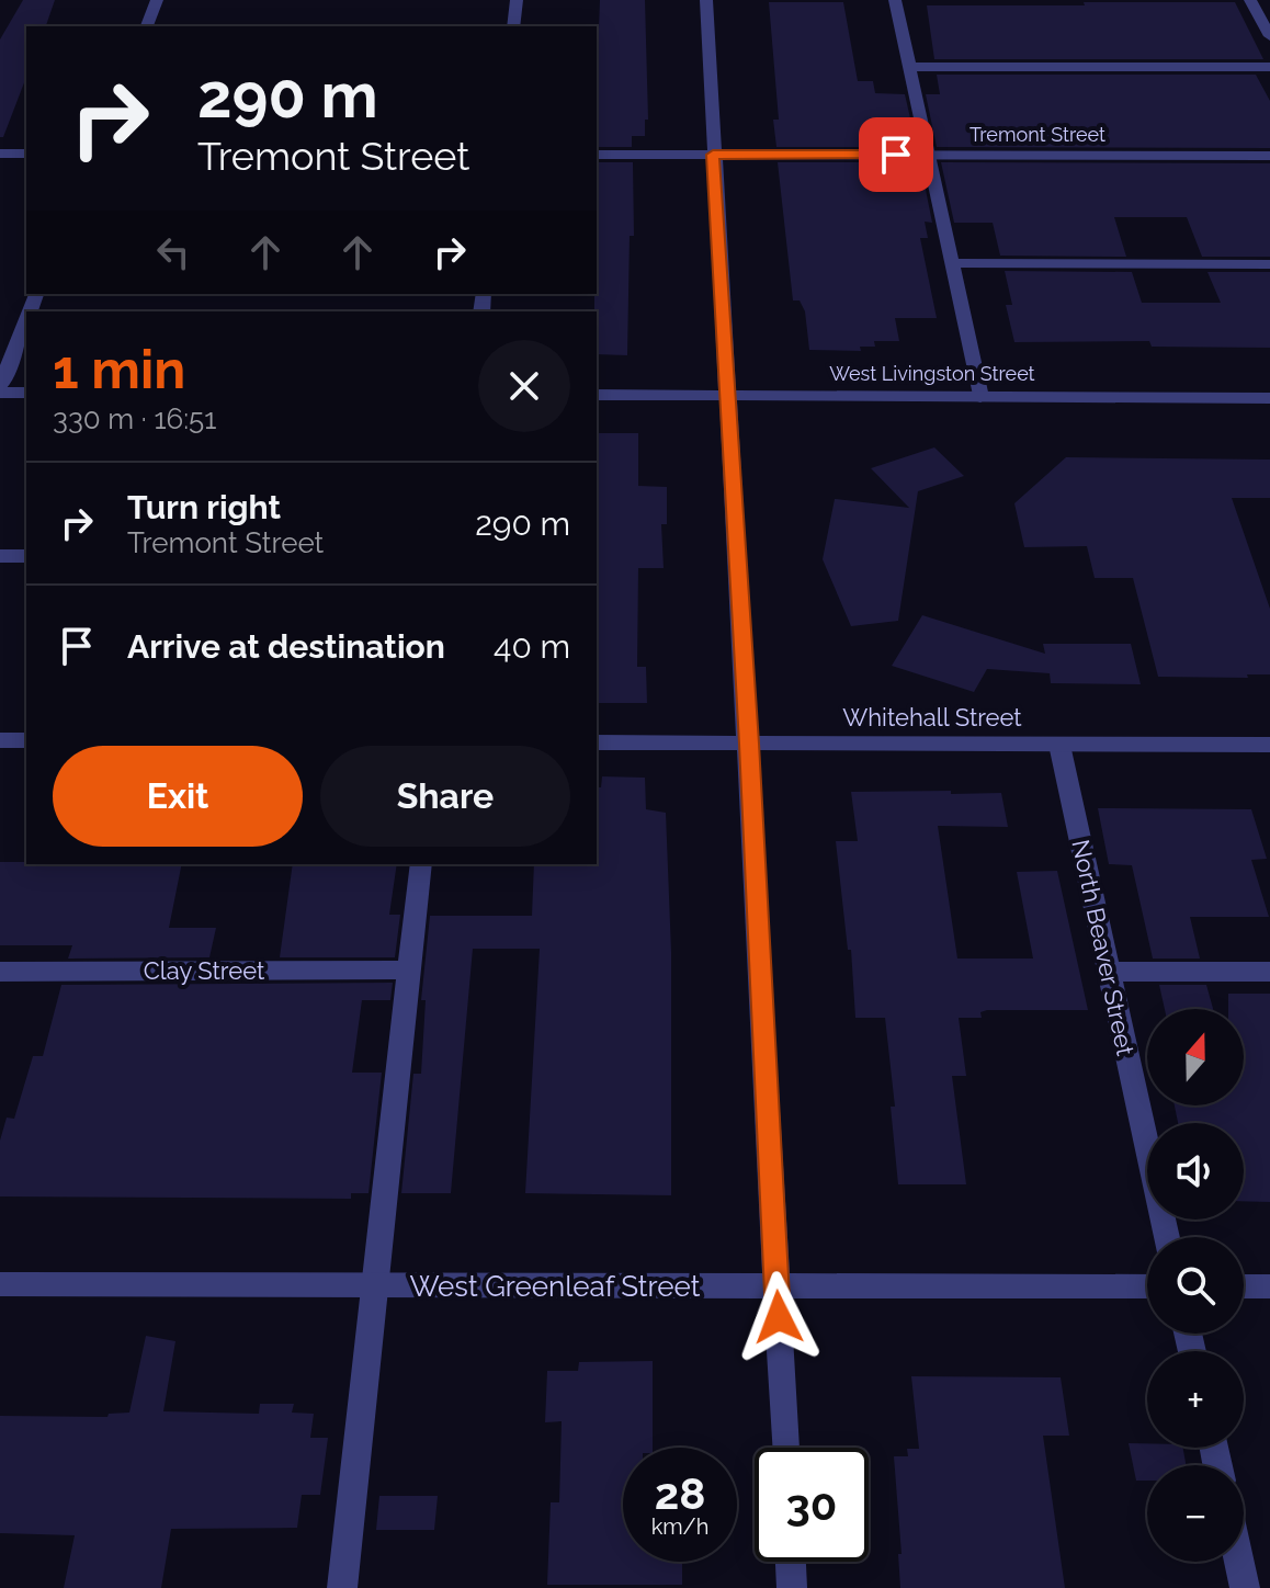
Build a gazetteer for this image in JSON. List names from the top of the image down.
{
  "streets": {
    "street": [
      "Tremont Street",
      "West Livingston Street",
      "Whitehall Street",
      "North Beaver Street",
      "Clay Street",
      "West Greenleaf Street"
    ]
  },
  "crossings": [
    ["Whitehall Street", "North Beaver Street"]
  ],
  "north": "top",
  "page": {
    "turn": ["290 m", "Tremont Street"],
    "heading": ["1 min", "330 m · 16:51"],
    "list": [
      {
        "name": "Turn right",
        "note": "Tremont Street",
        "value": "290 m"
      },
      {
        "name": "Arrive at destination",
        "value": "40 m"
      }
    ],
    "buttons": ["Exit", "Share"],
    "map_buttons": ["+", "−"],
    "speed": "28 km/h",
    "limit": "30"
  }
}
